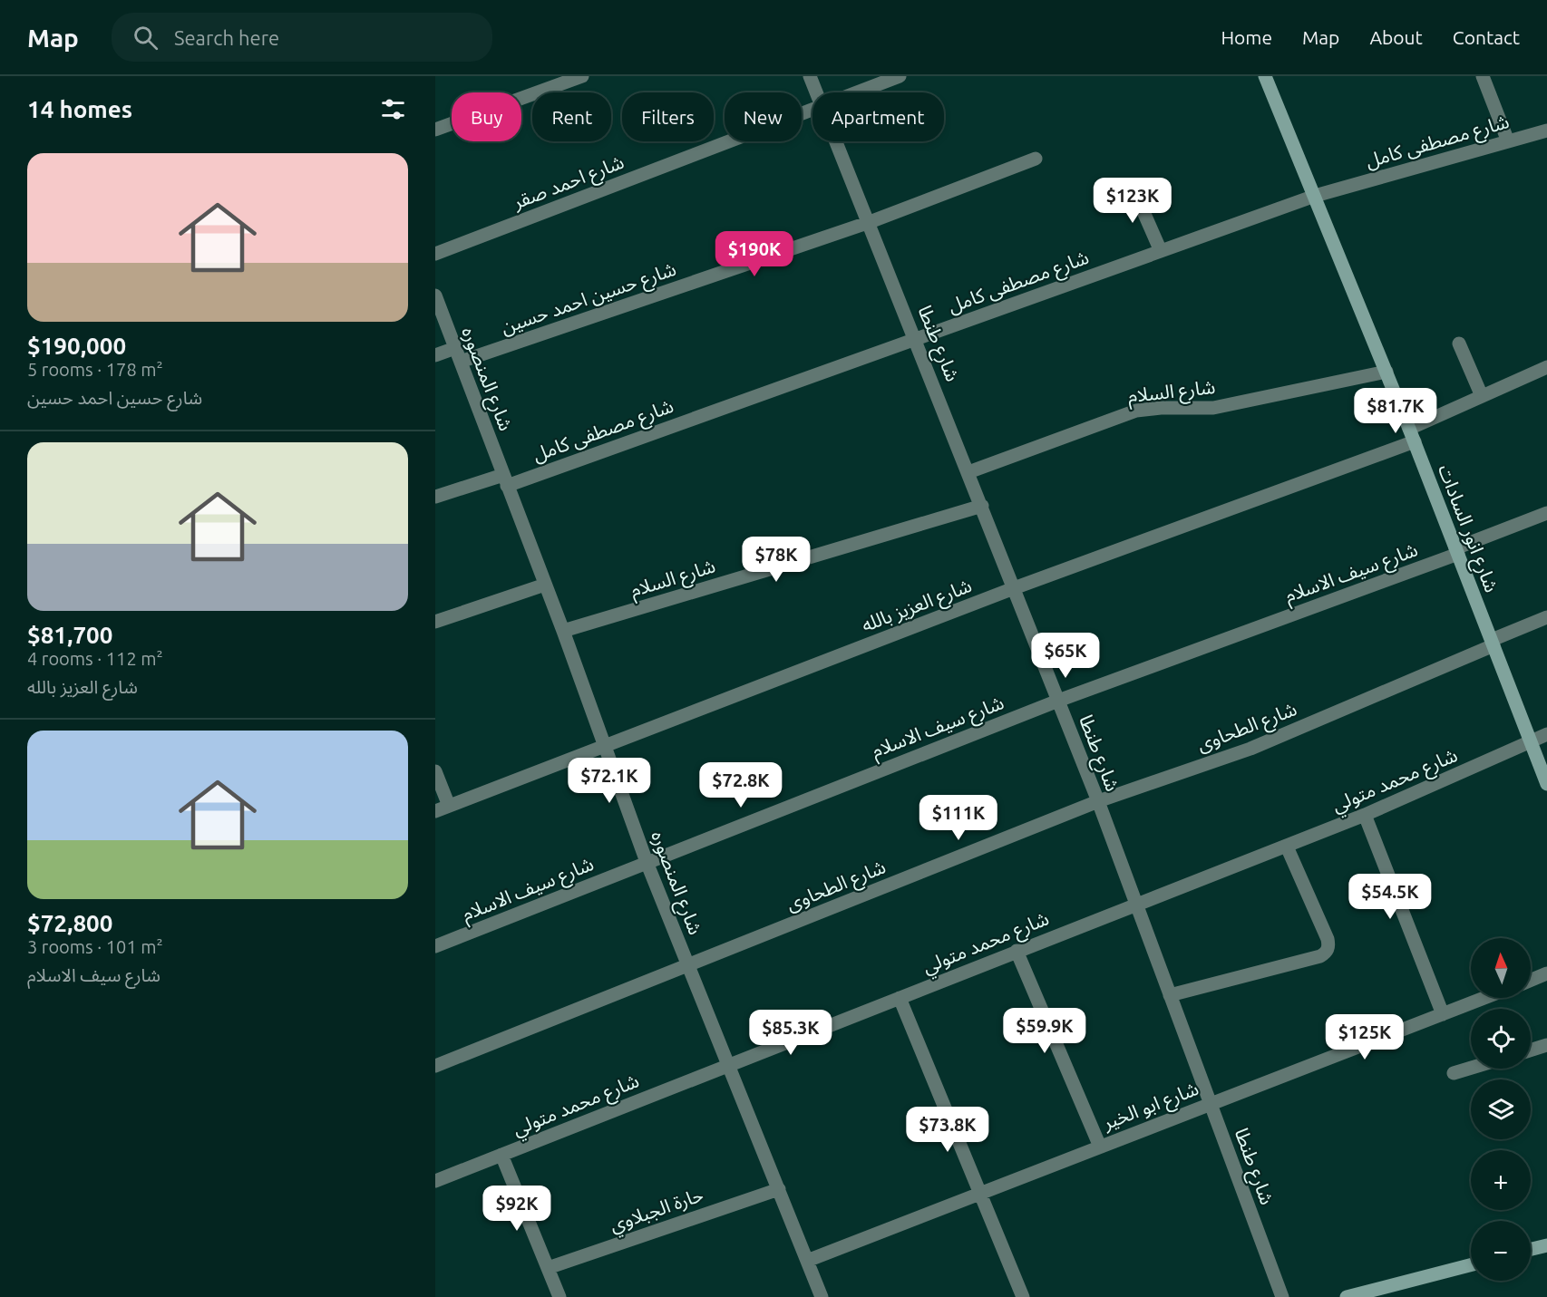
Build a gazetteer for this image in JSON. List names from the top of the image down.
{
  "streets": {
    "street": [
      "شارع مصطفى كامل",
      "شارع احمد صقر",
      "شارع حسين احمد حسين",
      "شارع طنطا",
      "شارع المنصوره",
      "شارع السلام",
      "شارع انور السادات",
      "شارع سيف الاسلام",
      "شارع العزيز بالله",
      "شارع الطحاوى",
      "شارع محمد متولي",
      "شارع ابو الخير",
      "حارة الجبلاوي"
    ]
  },
  "crossings": [
    ["شارع مصطفى كامل", "شارع طنطا"],
    ["شارع مصطفى كامل", "شارع المنصوره"],
    ["شارع مصطفى كامل", "شارع انور السادات"],
    ["شارع حسين احمد حسين", "شارع طنطا"],
    ["شارع حسين احمد حسين", "شارع المنصوره"],
    ["شارع طنطا", "شارع السلام"],
    ["شارع طنطا", "شارع سيف الاسلام"],
    ["شارع طنطا", "شارع العزيز بالله"],
    ["شارع طنطا", "شارع الطحاوى"],
    ["شارع طنطا", "شارع محمد متولي"],
    ["شارع طنطا", "شارع ابو الخير"],
    ["شارع المنصوره", "شارع السلام"],
    ["شارع المنصوره", "شارع سيف الاسلام"],
    ["شارع المنصوره", "شارع العزيز بالله"],
    ["شارع المنصوره", "شارع الطحاوى"],
    ["شارع المنصوره", "شارع محمد متولي"],
    ["شارع المنصوره", "شارع ابو الخير"],
    ["شارع المنصوره", "حارة الجبلاوي"],
    ["شارع السلام", "شارع انور السادات"],
    ["شارع انور السادات", "شارع سيف الاسلام"],
    ["شارع انور السادات", "شارع العزيز بالله"],
    ["شارع انور السادات", "شارع الطحاوى"],
    ["شارع انور السادات", "شارع محمد متولي"]
  ],
  "north": "top",
  "page": {
    "header": "Map",
    "search": "Search here",
    "nav": [
      "Home",
      "Map",
      "About",
      "Contact"
    ],
    "heading": "14 homes",
    "chip": [
      "Buy",
      "Rent",
      "Filters",
      "New",
      "Apartment"
    ],
    "list": [
      {
        "name": "$190,000",
        "note": "5 rooms · 178 m² · شارع حسين احمد حسين"
      },
      {
        "name": "$81,700",
        "note": "4 rooms · 112 m² · شارع العزيز بالله"
      },
      {
        "name": "$72,800",
        "note": "3 rooms · 101 m² · شارع سيف الاسلام"
      }
    ],
    "price": [
      "$123K",
      "$190K",
      "$81.7K",
      "$78K",
      "$65K",
      "$72.1K",
      "$72.8K",
      "$111K",
      "$54.5K",
      "$59.9K",
      "$85.3K",
      "$125K",
      "$73.8K",
      "$92K"
    ],
    "map_buttons": ["+", "−"]
  }
}
